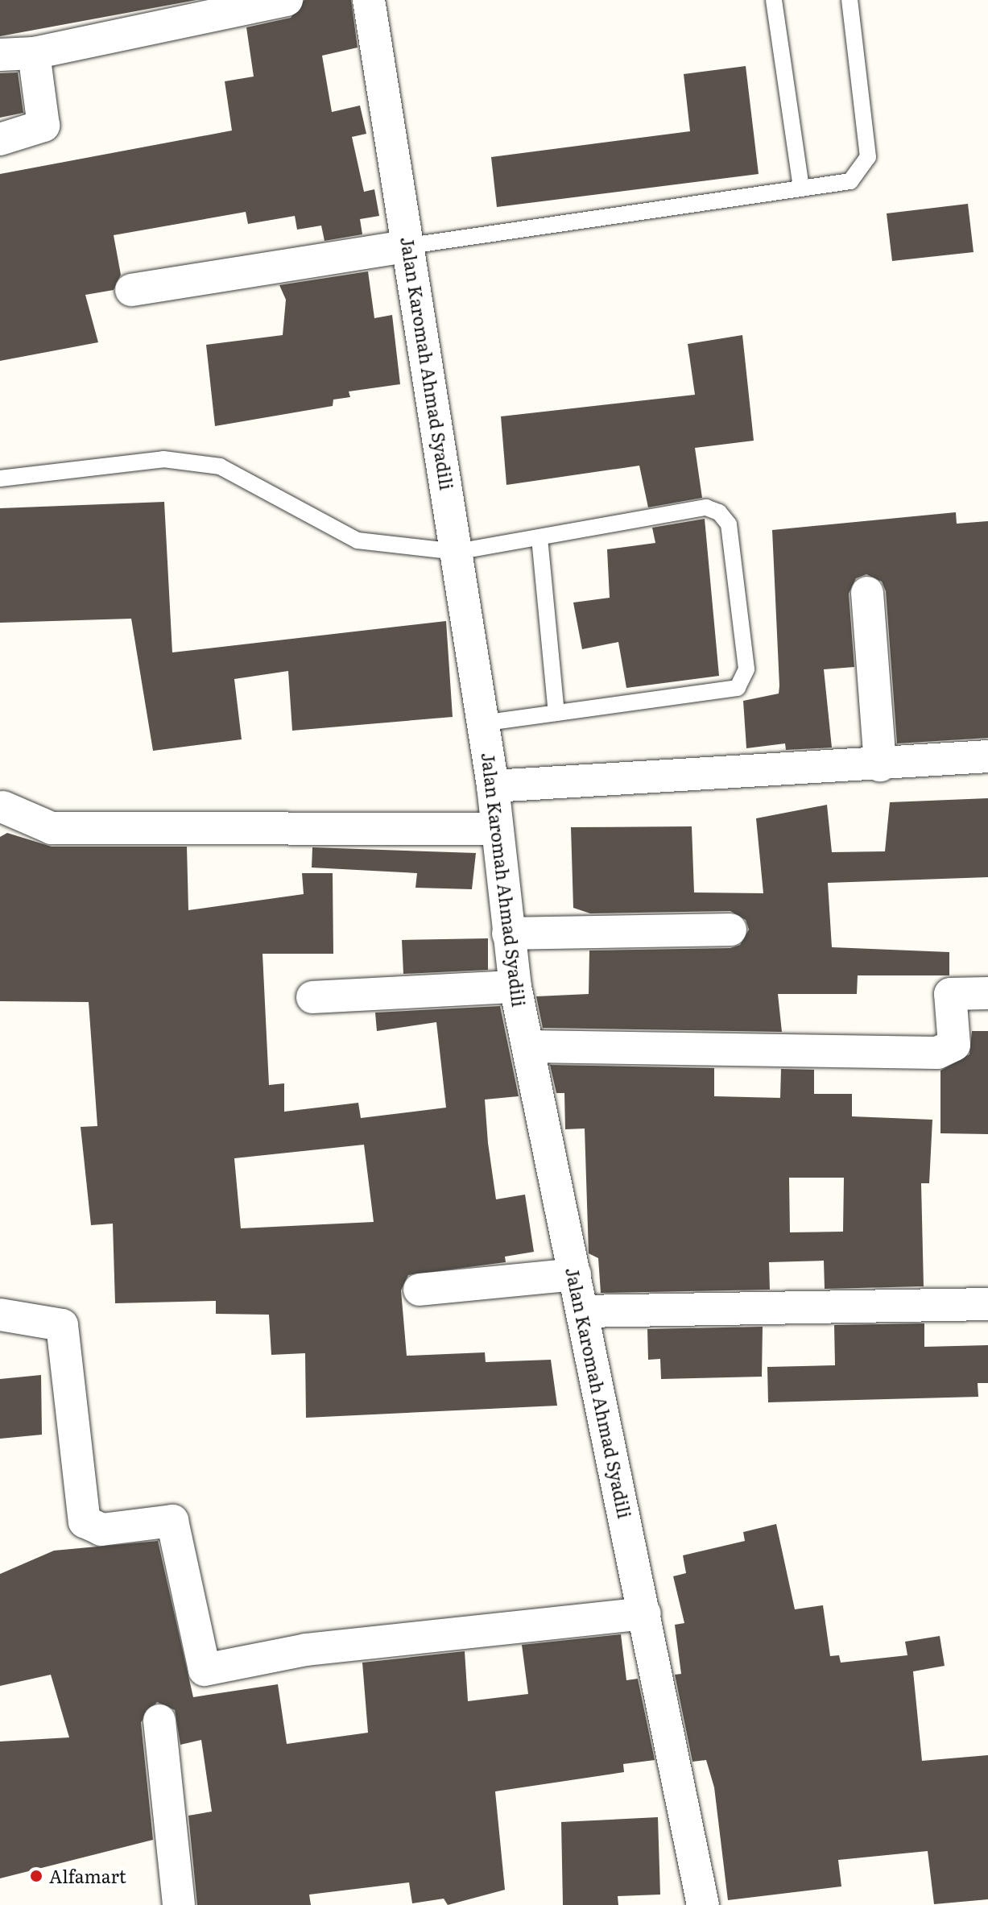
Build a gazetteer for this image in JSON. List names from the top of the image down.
{
  "streets": {
    "street": ["Jalan Karomah Ahmad Syadili"]
  },
  "places": ["Alfamart"]
}
